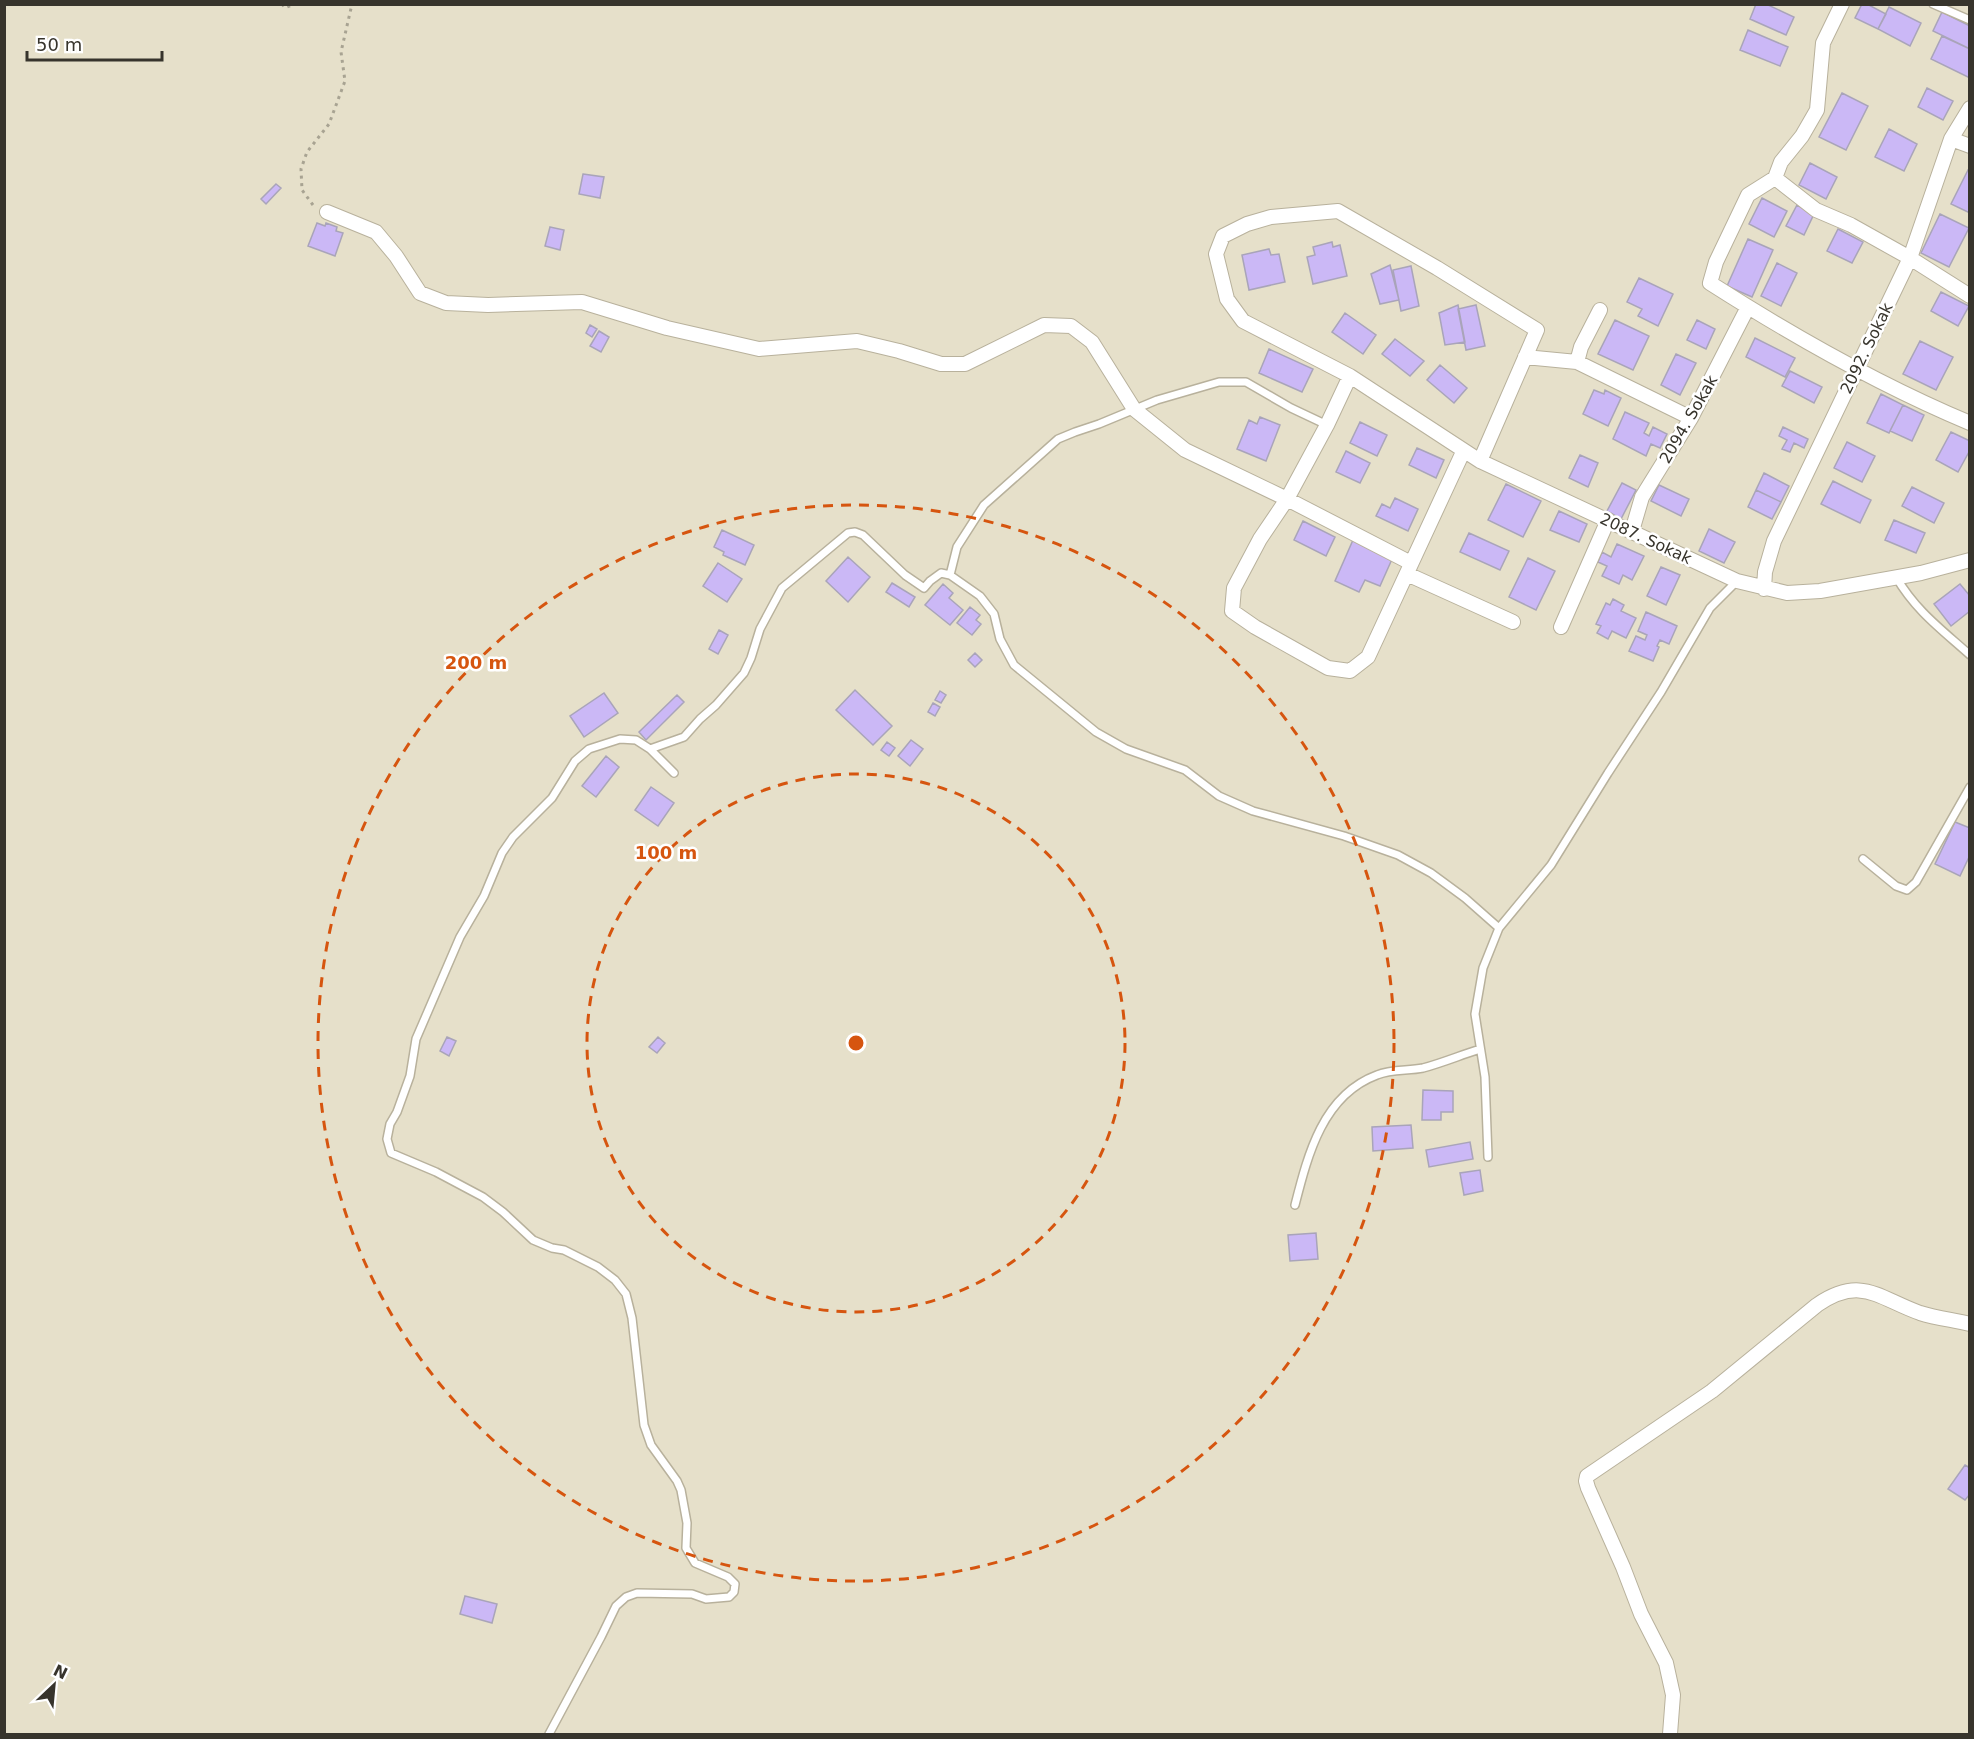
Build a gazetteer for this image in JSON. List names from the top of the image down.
{
  "streets": {
    "street": ["2092. Sokak", "2094. Sokak", "2087. Sokak"]
  },
  "crossings": [
    ["2092. Sokak", "2087. Sokak"],
    ["2094. Sokak", "2087. Sokak"]
  ],
  "scale_bar": "50 m",
  "north": "top right",
  "rings": ["200 m", "100 m"]
}
